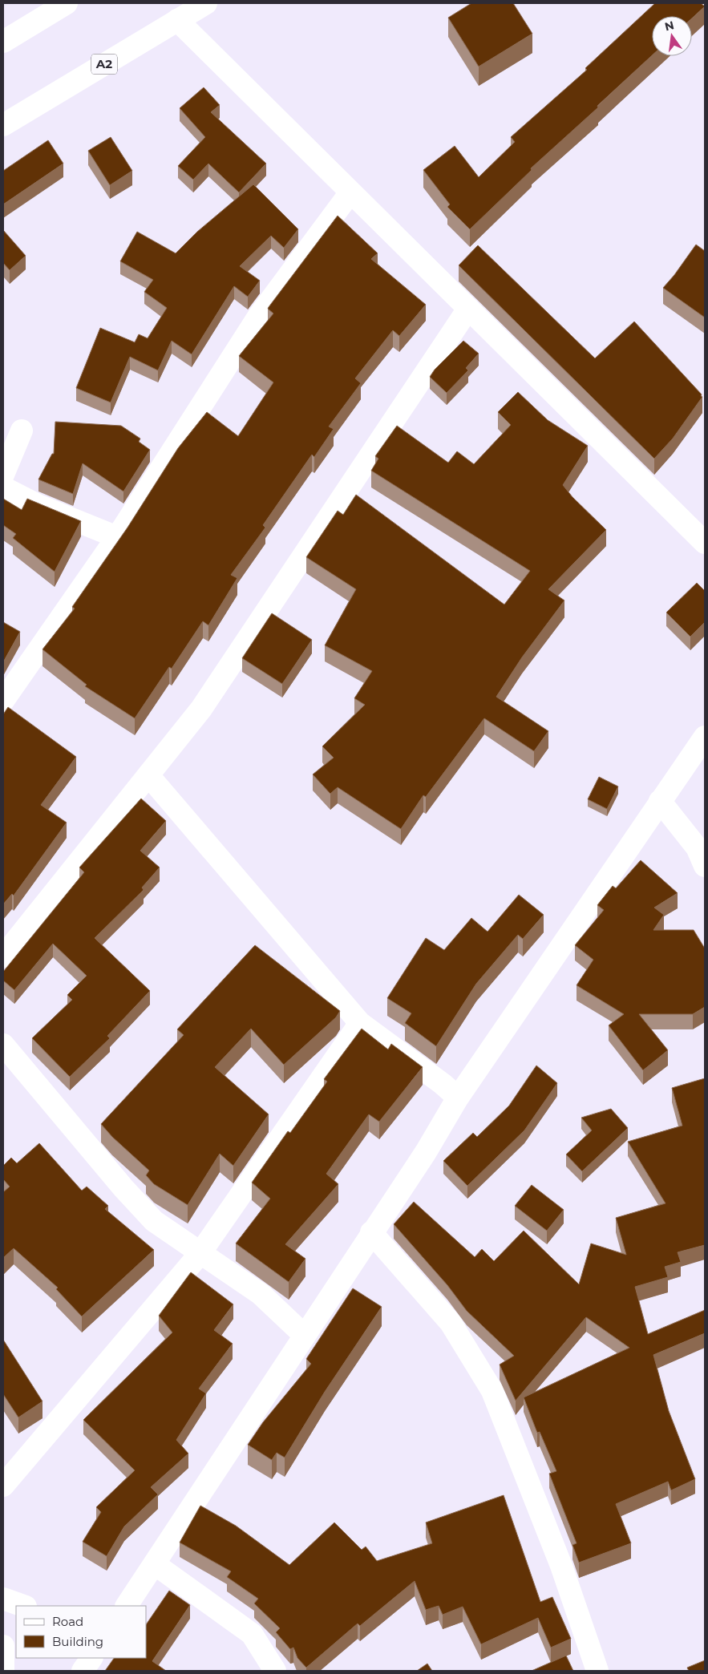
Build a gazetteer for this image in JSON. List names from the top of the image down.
{
  "streets": {
    "main road": ["A2"]
  },
  "legend": ["Road", "Building"],
  "north": "top"
}
